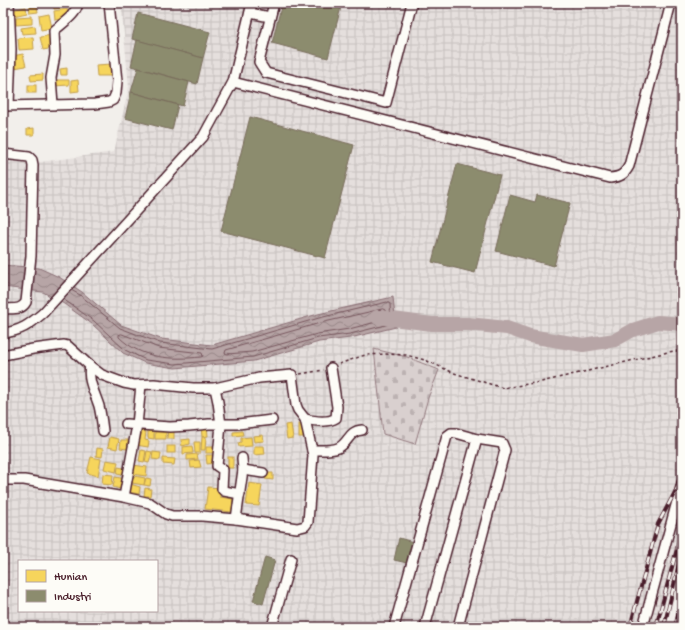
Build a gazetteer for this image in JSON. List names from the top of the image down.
{
  "legend": ["Hunian", "Industri"]
}
